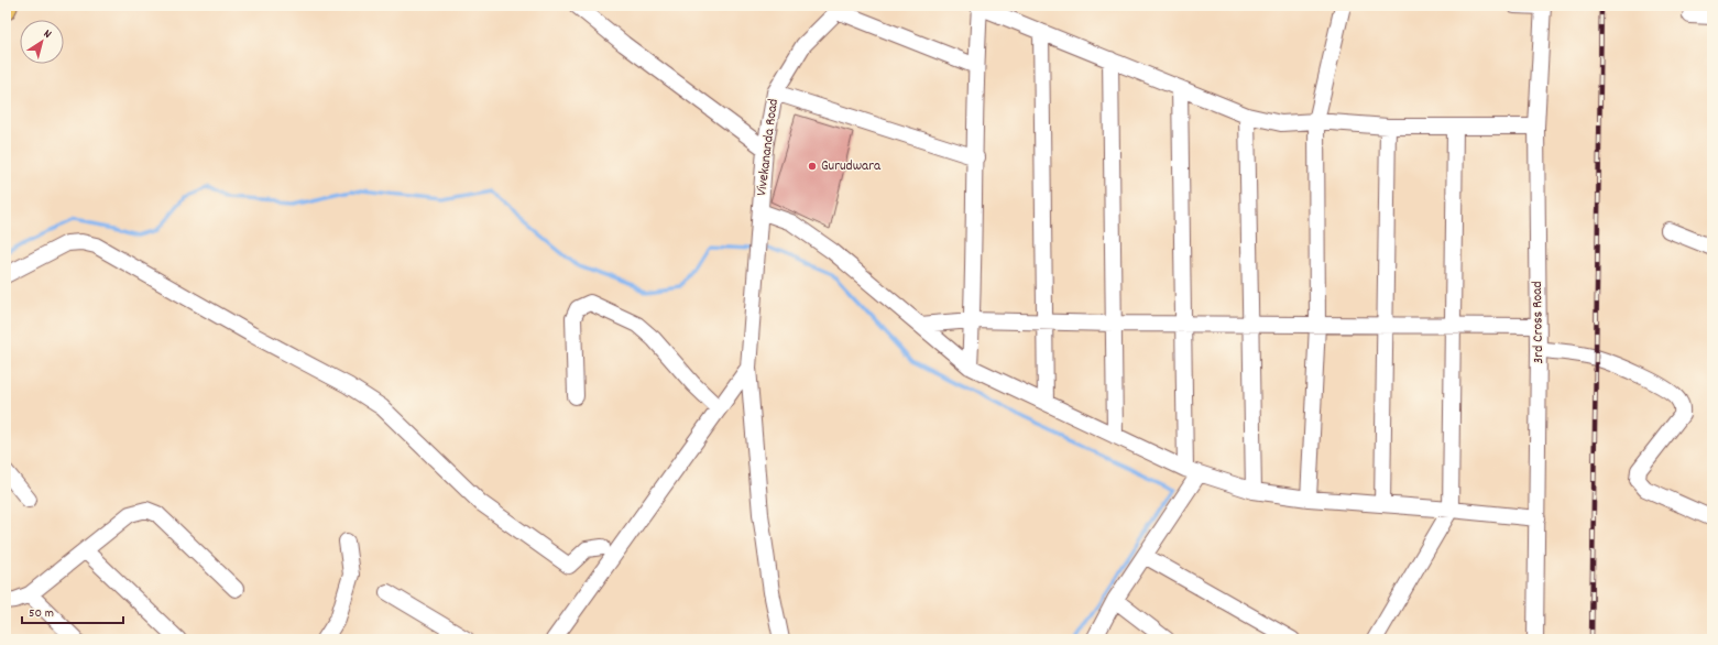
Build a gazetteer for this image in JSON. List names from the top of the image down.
{
  "streets": {
    "street": ["Vivekananda Road", "3rd Cross Road"]
  },
  "places": ["Gurudwara"],
  "scale_bar": "50 m",
  "north": "top right"
}
